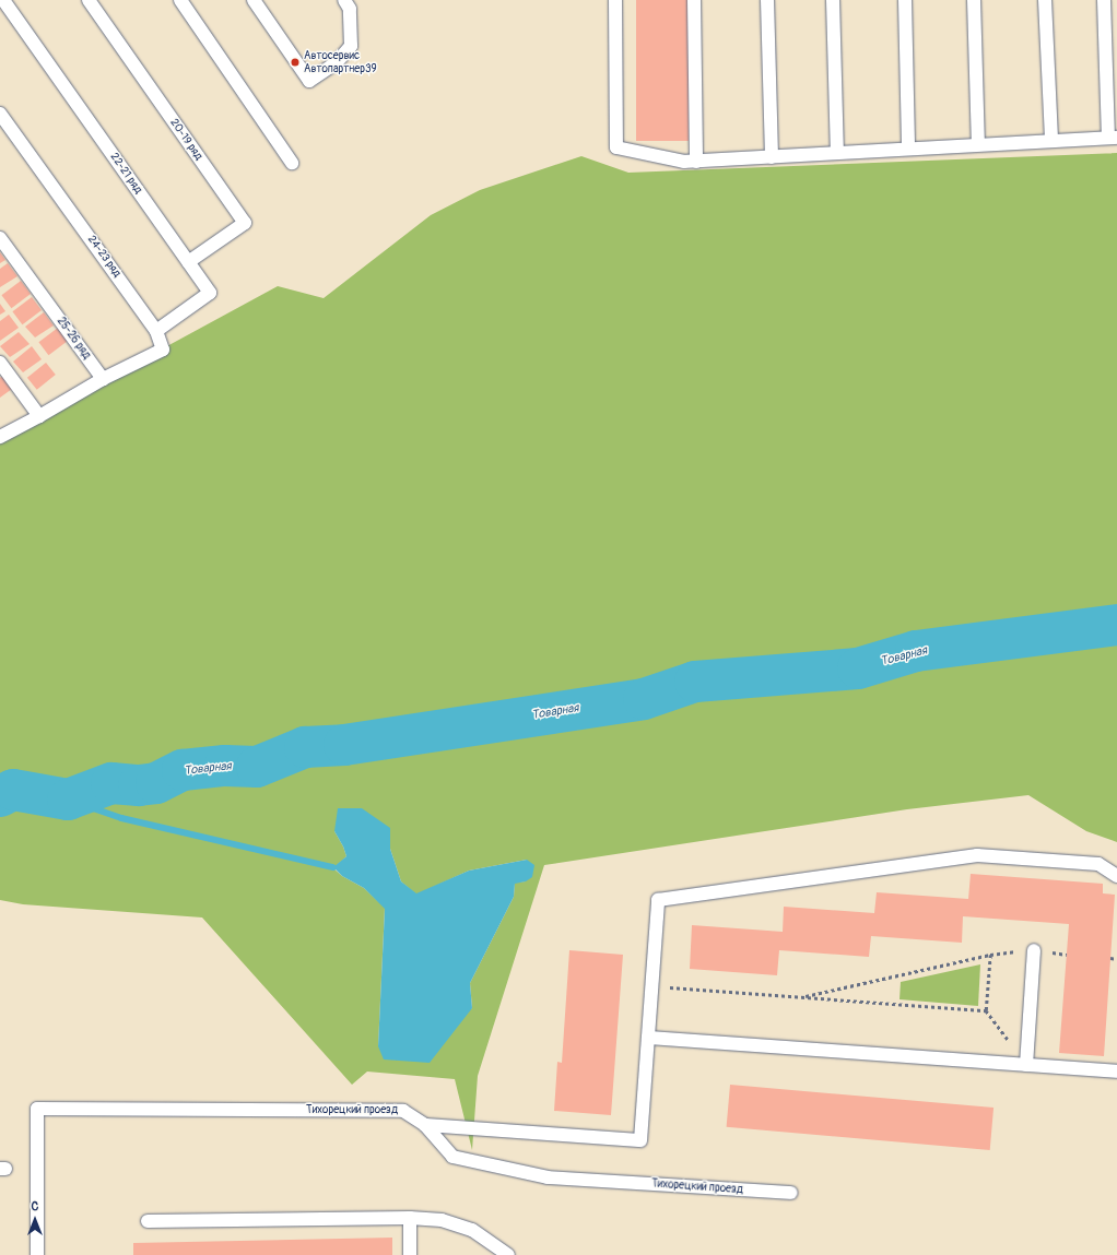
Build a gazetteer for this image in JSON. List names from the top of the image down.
{
  "streets": {
    "lane": [
      "20-19 ряд",
      "22-21 ряд",
      "24-23 ряд",
      "25-26 ряд",
      "Тихорецкий проезд"
    ]
  },
  "crossings": [
    ["20-19 ряд", "22-21 ряд"],
    ["22-21 ряд", "24-23 ряд"],
    ["24-23 ряд", "25-26 ряд"]
  ],
  "water": ["Товарная"],
  "places": ["Автосервис Автопартнер39"],
  "north": "top"
}
